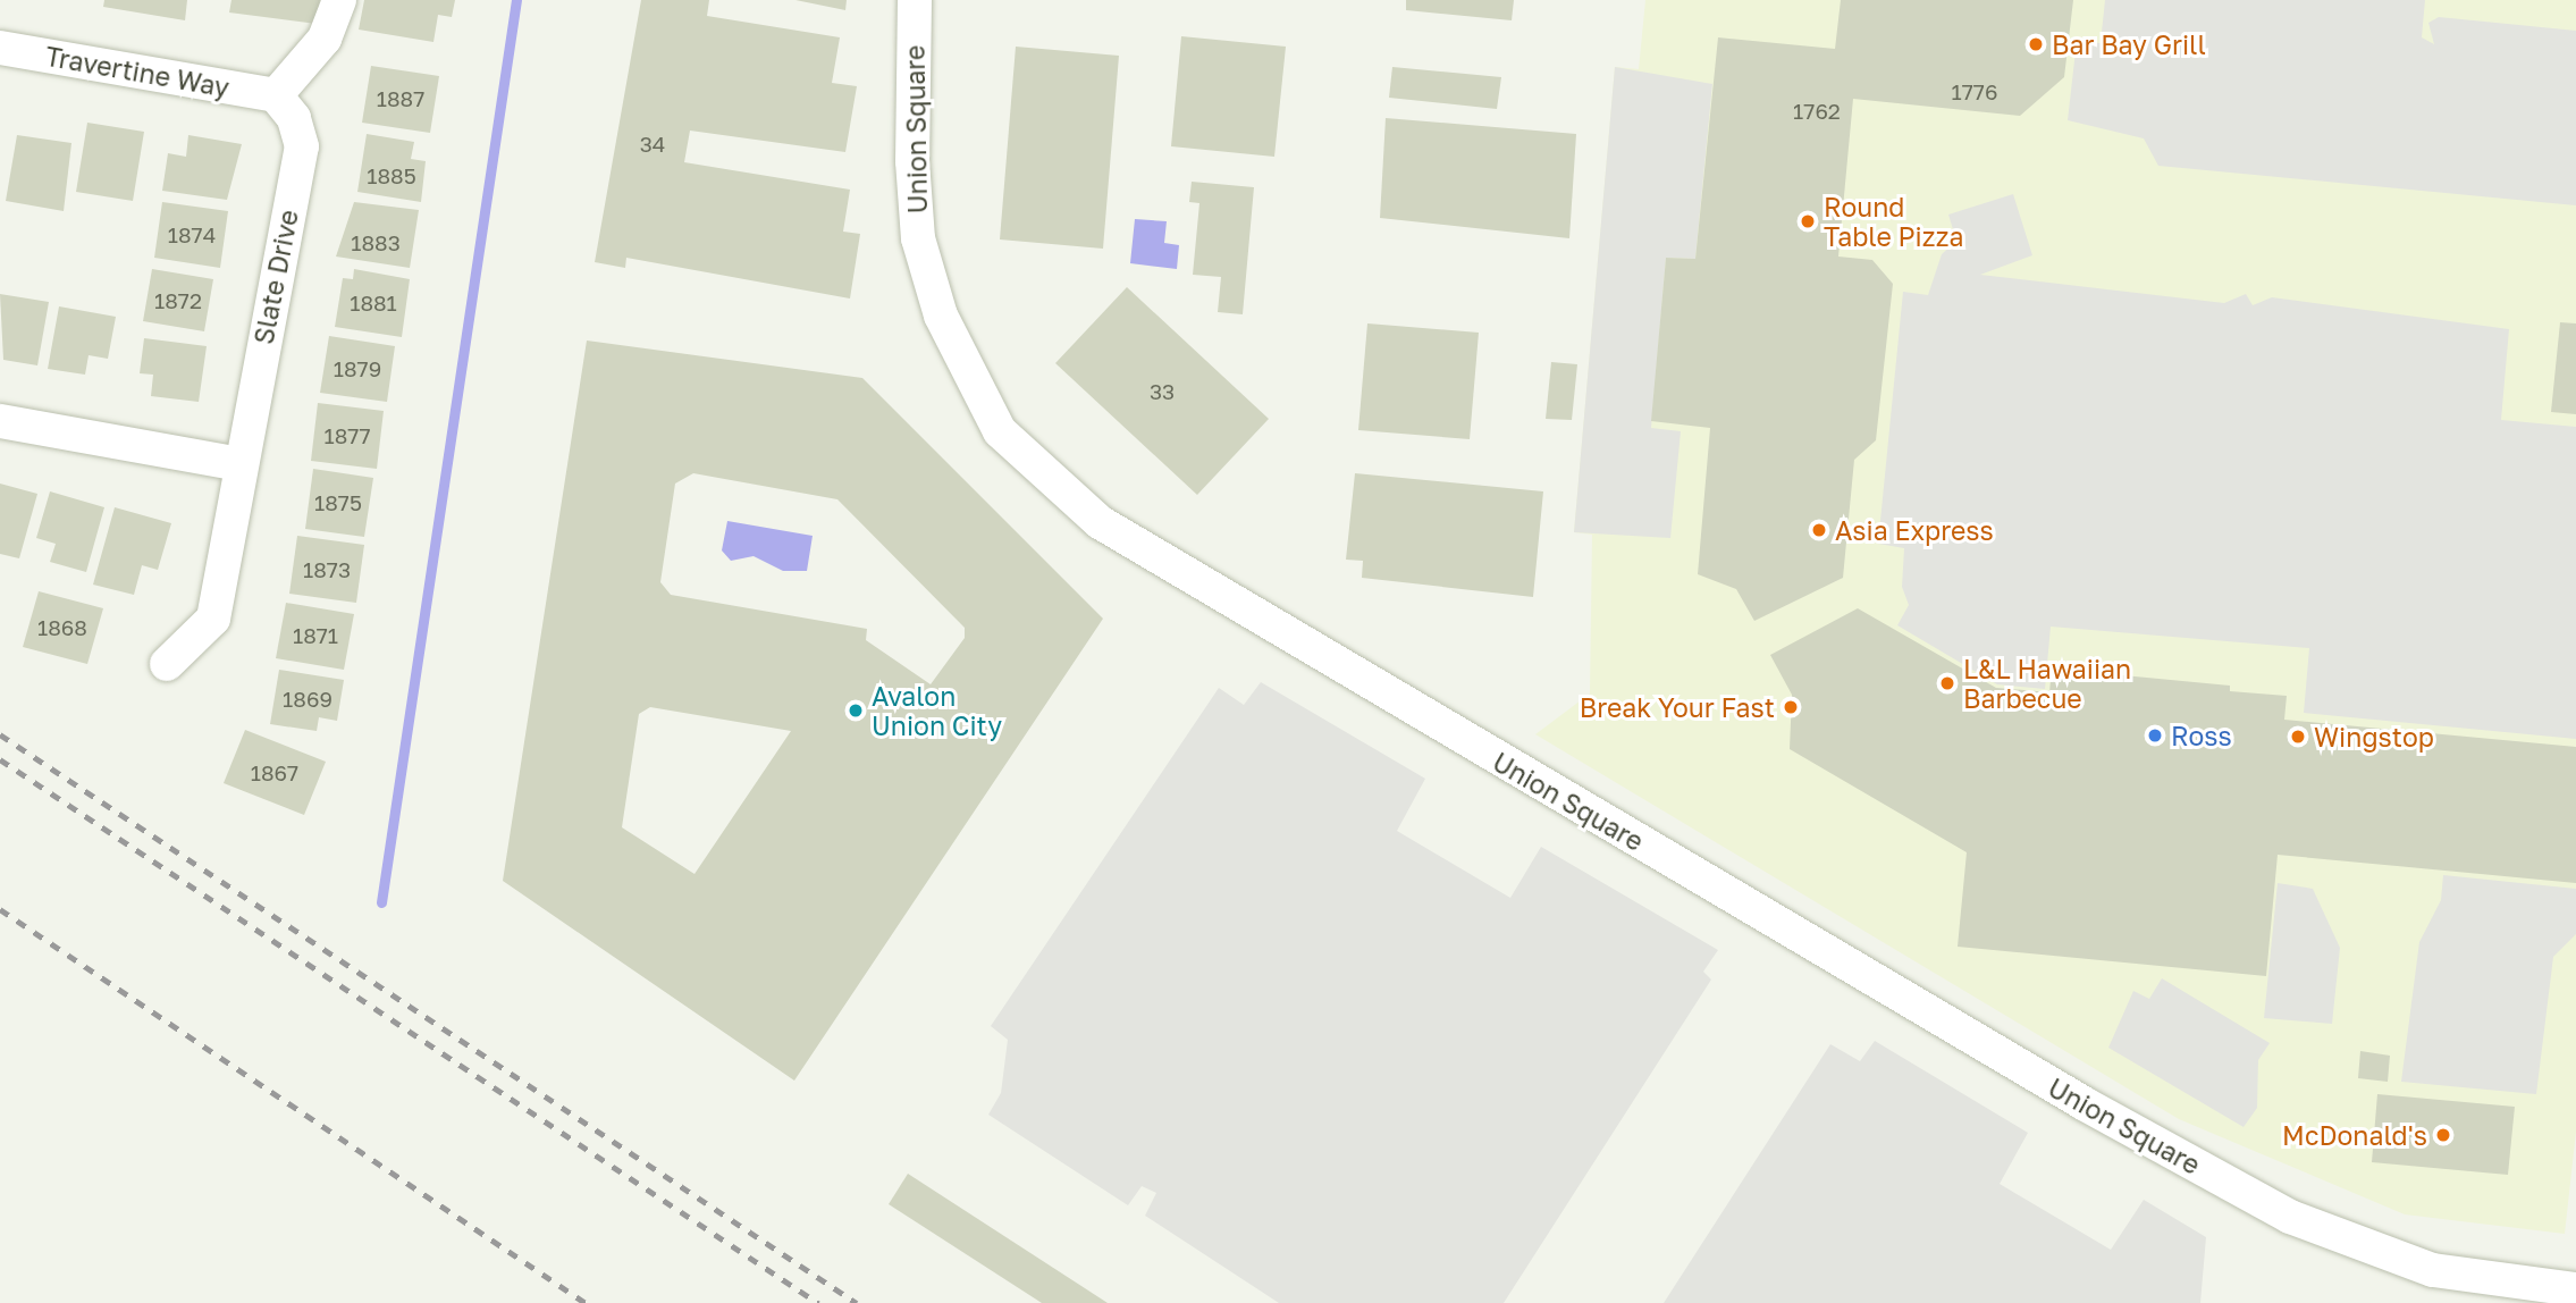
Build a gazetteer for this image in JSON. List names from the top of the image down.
{
  "streets": {
    "street": ["Travertine Way", "Union Square", "Slate Drive"]
  },
  "crossings": [
    ["Travertine Way", "Slate Drive"]
  ],
  "places": [
    "Bar Bay Grill",
    "Round Table Pizza",
    "Asia Express",
    "L&L Hawaiian Barbecue",
    "Break Your Fast",
    "Avalon Union City",
    "Ross",
    "Wingstop",
    "McDonald's"
  ],
  "house_numbers": [
    "1776",
    "1887",
    "1762",
    "34",
    "1885",
    "1874",
    "1883",
    "1872",
    "1881",
    "1879",
    "33",
    "1877",
    "1875",
    "1873",
    "1868",
    "1871",
    "1869",
    "1867"
  ]
}
